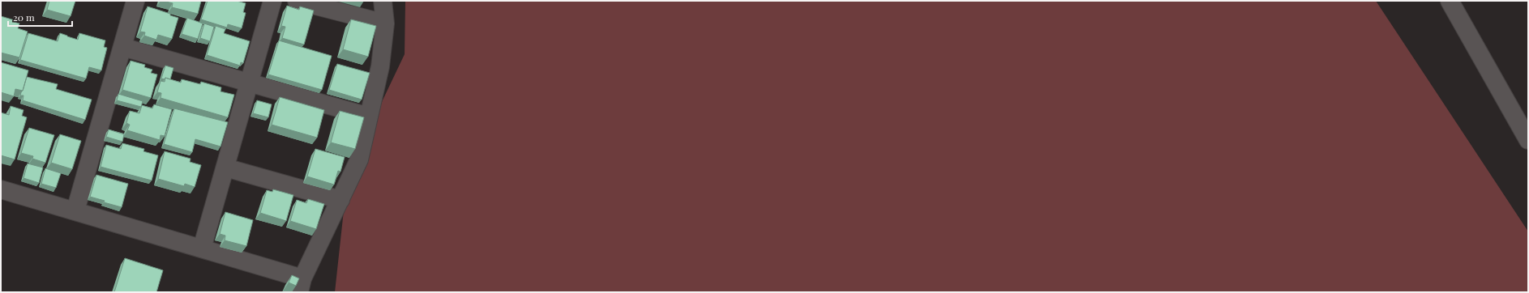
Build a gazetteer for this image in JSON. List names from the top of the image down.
{
  "scale_bar": "20 m"
}
